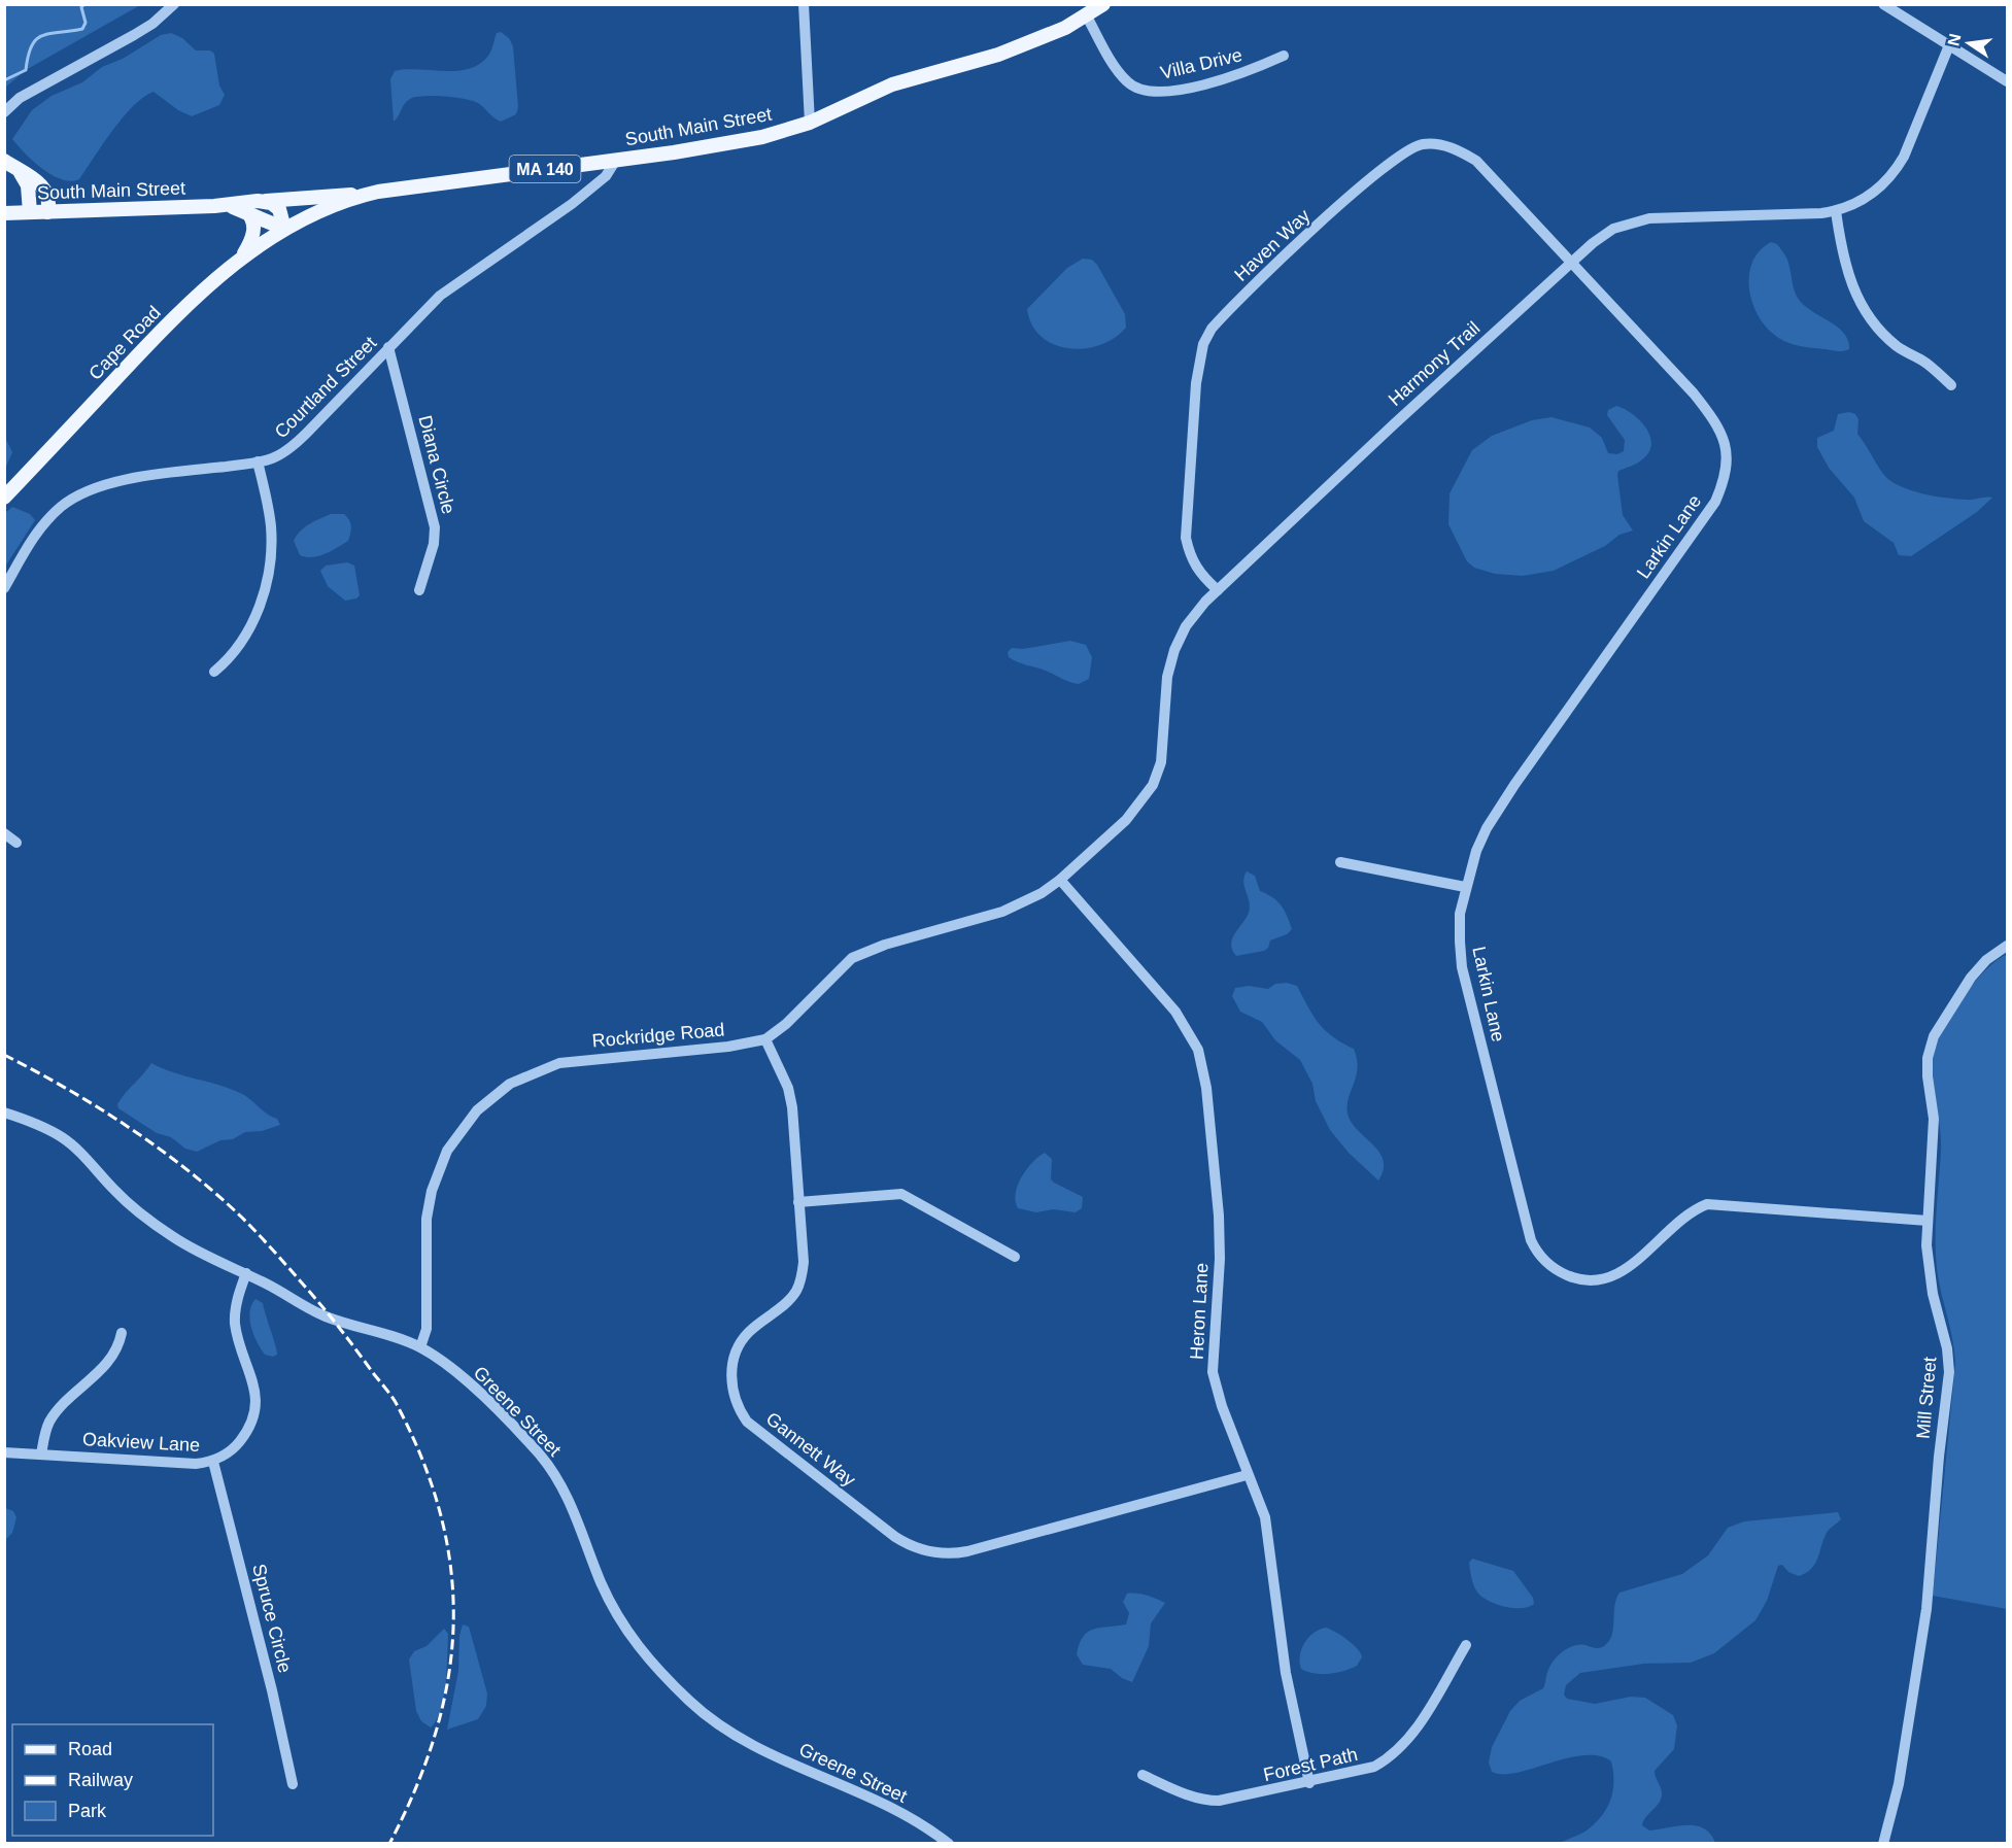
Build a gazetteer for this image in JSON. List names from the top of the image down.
{
  "streets": {
    "main road": ["South Main Street", "MA 140", "Cape Road"],
    "street": [
      "Villa Drive",
      "Haven Way",
      "Harmony Trail",
      "Courtland Street",
      "Diana Circle",
      "Larkin Lane",
      "Rockridge Road",
      "Heron Lane",
      "Mill Street",
      "Greene Street",
      "Oakview Lane",
      "Gannett Way",
      "Spruce Circle",
      "Forest Path"
    ]
  },
  "crossings": [
    ["Villa Drive", "South Main Street"],
    ["South Main Street", "Cape Road"],
    ["South Main Street", "Courtland Street"],
    ["Haven Way", "Harmony Trail"],
    ["Haven Way", "Larkin Lane"],
    ["Harmony Trail", "Larkin Lane"],
    ["Harmony Trail", "Rockridge Road"],
    ["Harmony Trail", "Heron Lane"],
    ["Courtland Street", "Diana Circle"],
    ["Larkin Lane", "Mill Street"],
    ["Rockridge Road", "Heron Lane"],
    ["Rockridge Road", "Greene Street"],
    ["Rockridge Road", "Gannett Way"],
    ["Heron Lane", "Gannett Way"],
    ["Heron Lane", "Forest Path"],
    ["Greene Street", "Oakview Lane"],
    ["Oakview Lane", "Spruce Circle"]
  ],
  "legend": ["Road", "Railway", "Park"],
  "north": "left"
}
